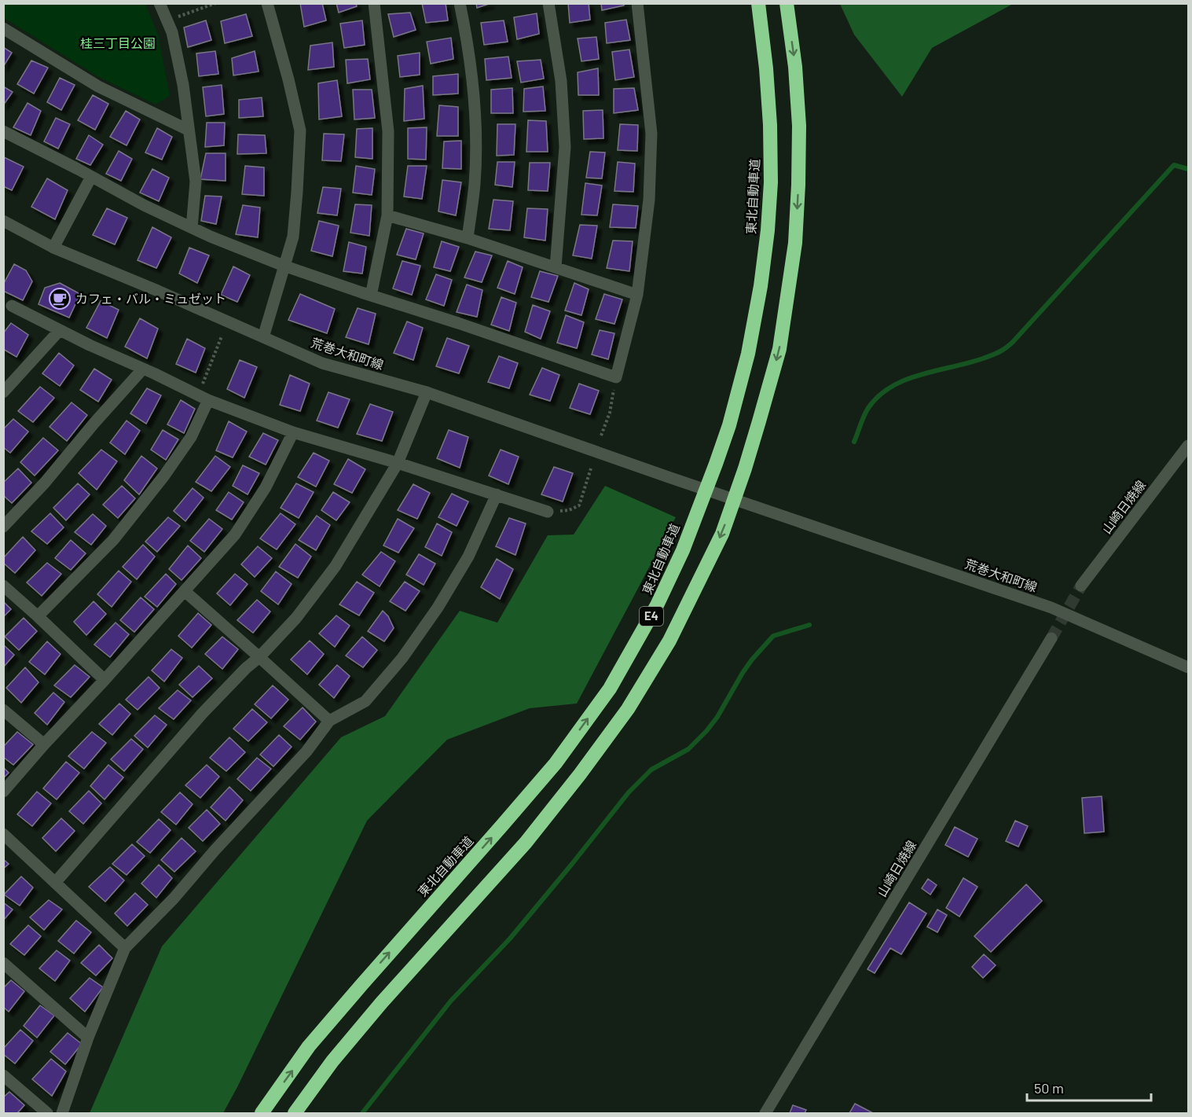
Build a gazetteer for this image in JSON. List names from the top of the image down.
{
  "streets": {
    "highway": ["東北自動車道", "E4"],
    "street": ["荒巻大和町線", "山崎日焼線"]
  },
  "parks": ["桂三丁目公園"],
  "places": {
    "cafe": ["カフェ・バル・ミュゼット"]
  },
  "scale_bar": "50 m"
}
